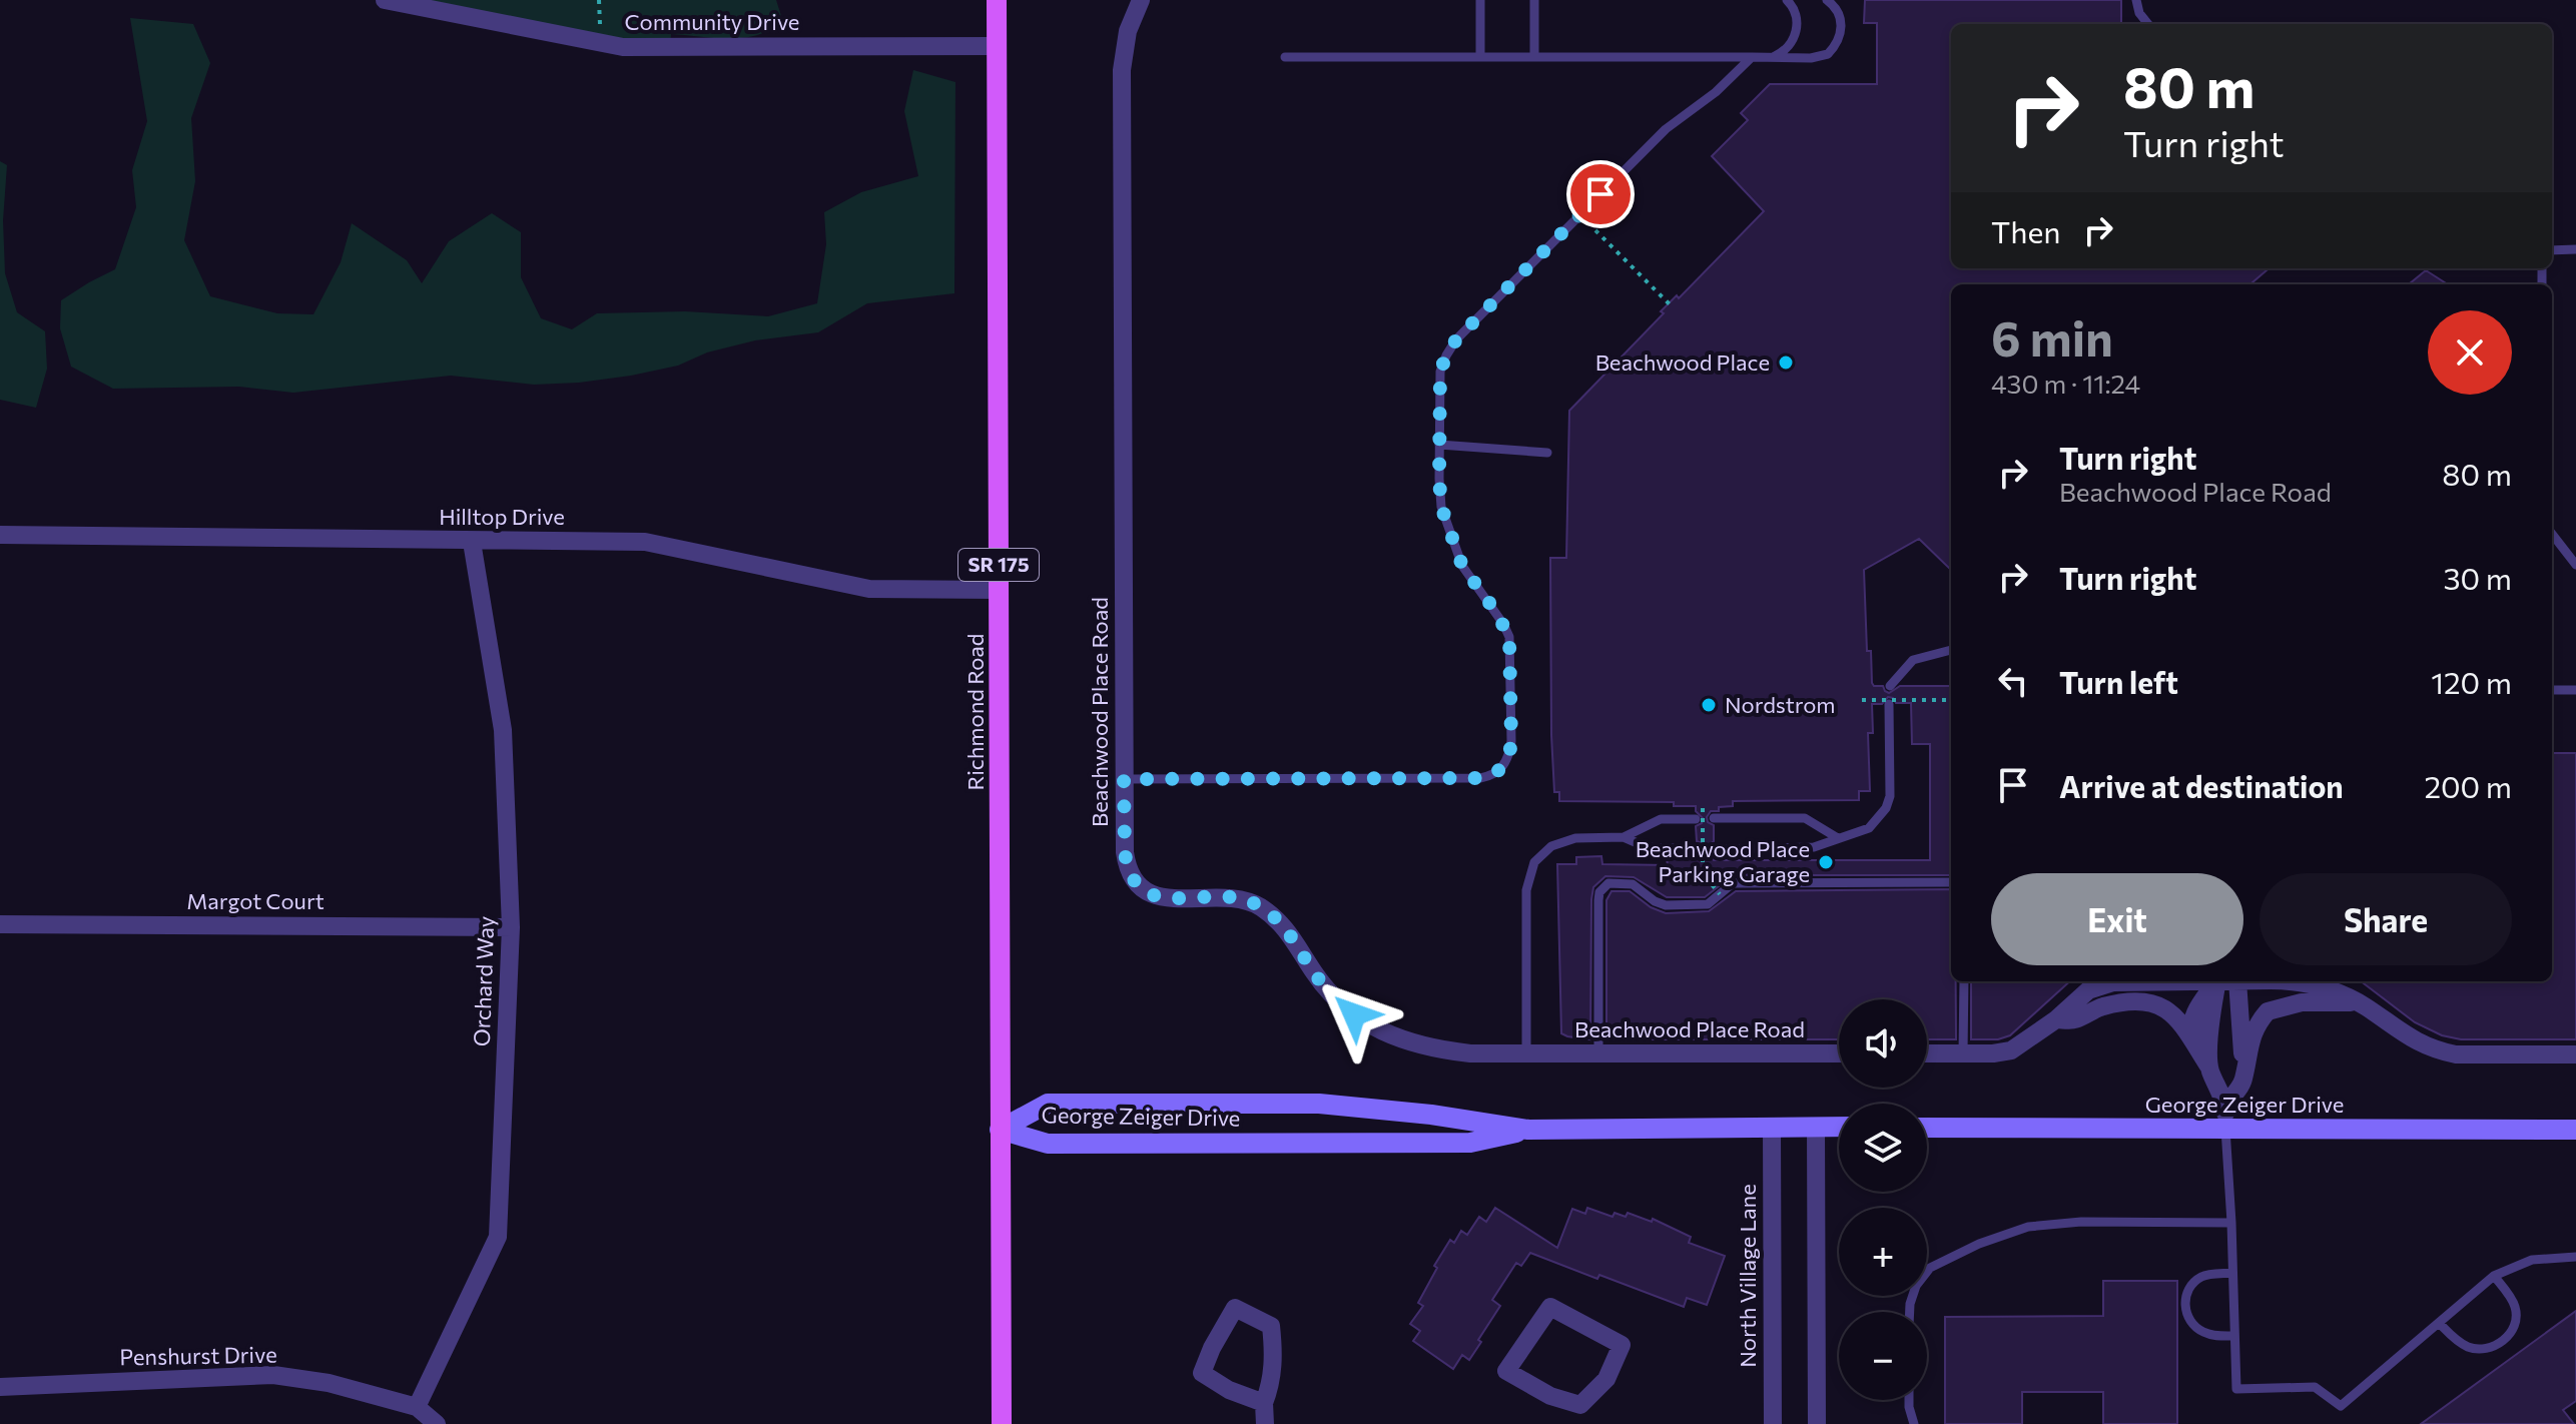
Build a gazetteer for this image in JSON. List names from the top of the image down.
{
  "streets": {
    "main road": ["SR 175", "Richmond Road"],
    "street": [
      "Community Drive",
      "Hilltop Drive",
      "Beachwood Place Road",
      "Margot Court",
      "Orchard Way",
      "George Zeiger Drive",
      "North Village Lane",
      "Penshurst Drive"
    ]
  },
  "crossings": [
    ["Community Drive", "Richmond Road"],
    ["Hilltop Drive", "Richmond Road"],
    ["Hilltop Drive", "Orchard Way"],
    ["Richmond Road", "George Zeiger Drive"],
    ["Margot Court", "Orchard Way"],
    ["Orchard Way", "Penshurst Drive"],
    ["George Zeiger Drive", "North Village Lane"]
  ],
  "places": ["Beachwood Place", "Nordstrom", "Beachwood Place Parking Garage"],
  "page": {
    "turn": ["80 m", "Turn right"],
    "then": "Then",
    "heading": ["6 min", "430 m · 11:24"],
    "list": [
      {
        "name": "Turn right",
        "note": "Beachwood Place Road",
        "value": "80 m"
      },
      {
        "name": "Turn right",
        "value": "30 m"
      },
      {
        "name": "Turn left",
        "value": "120 m"
      },
      {
        "name": "Arrive at destination",
        "value": "200 m"
      }
    ],
    "buttons": ["Exit", "Share"],
    "map_buttons": ["+", "−"]
  }
}
